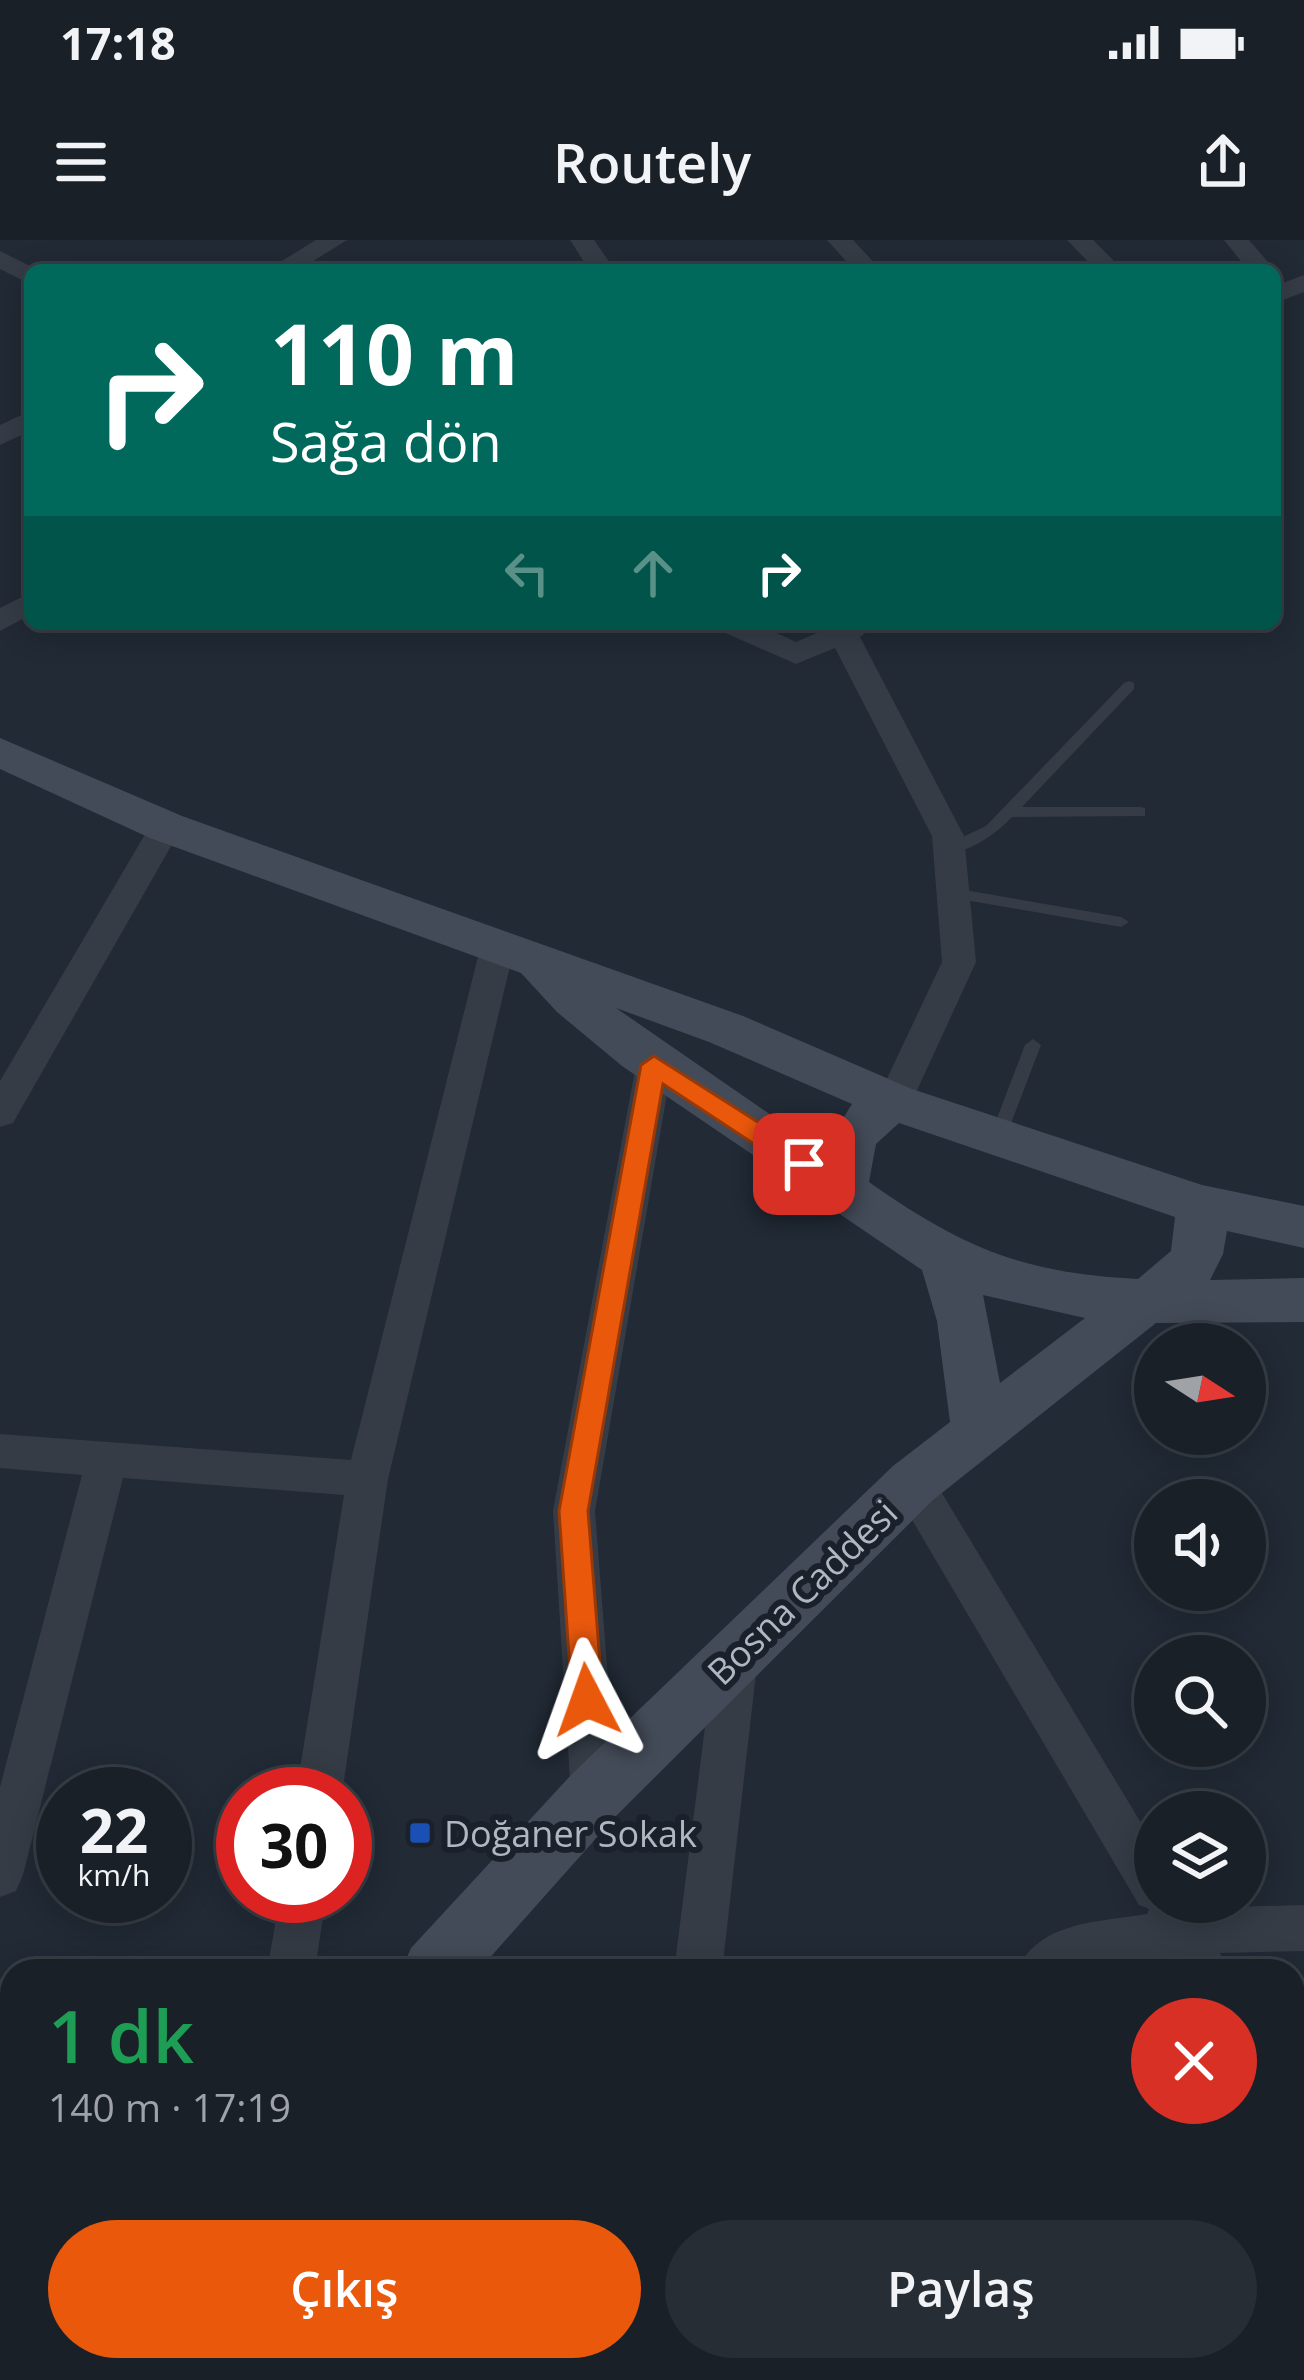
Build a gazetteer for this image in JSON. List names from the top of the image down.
{
  "streets": {
    "street": ["Bosna Caddesi"]
  },
  "places": {
    "transit": ["Doğaner Sokak"]
  },
  "north": "right",
  "page": {
    "status": "17:18",
    "header": "Routely",
    "turn": ["110 m", "Sağa dön"],
    "speed": "22 km/h",
    "limit": "30",
    "heading": ["1 dk", "140 m · 17:19"],
    "buttons": ["Çıkış", "Paylaş"]
  }
}
